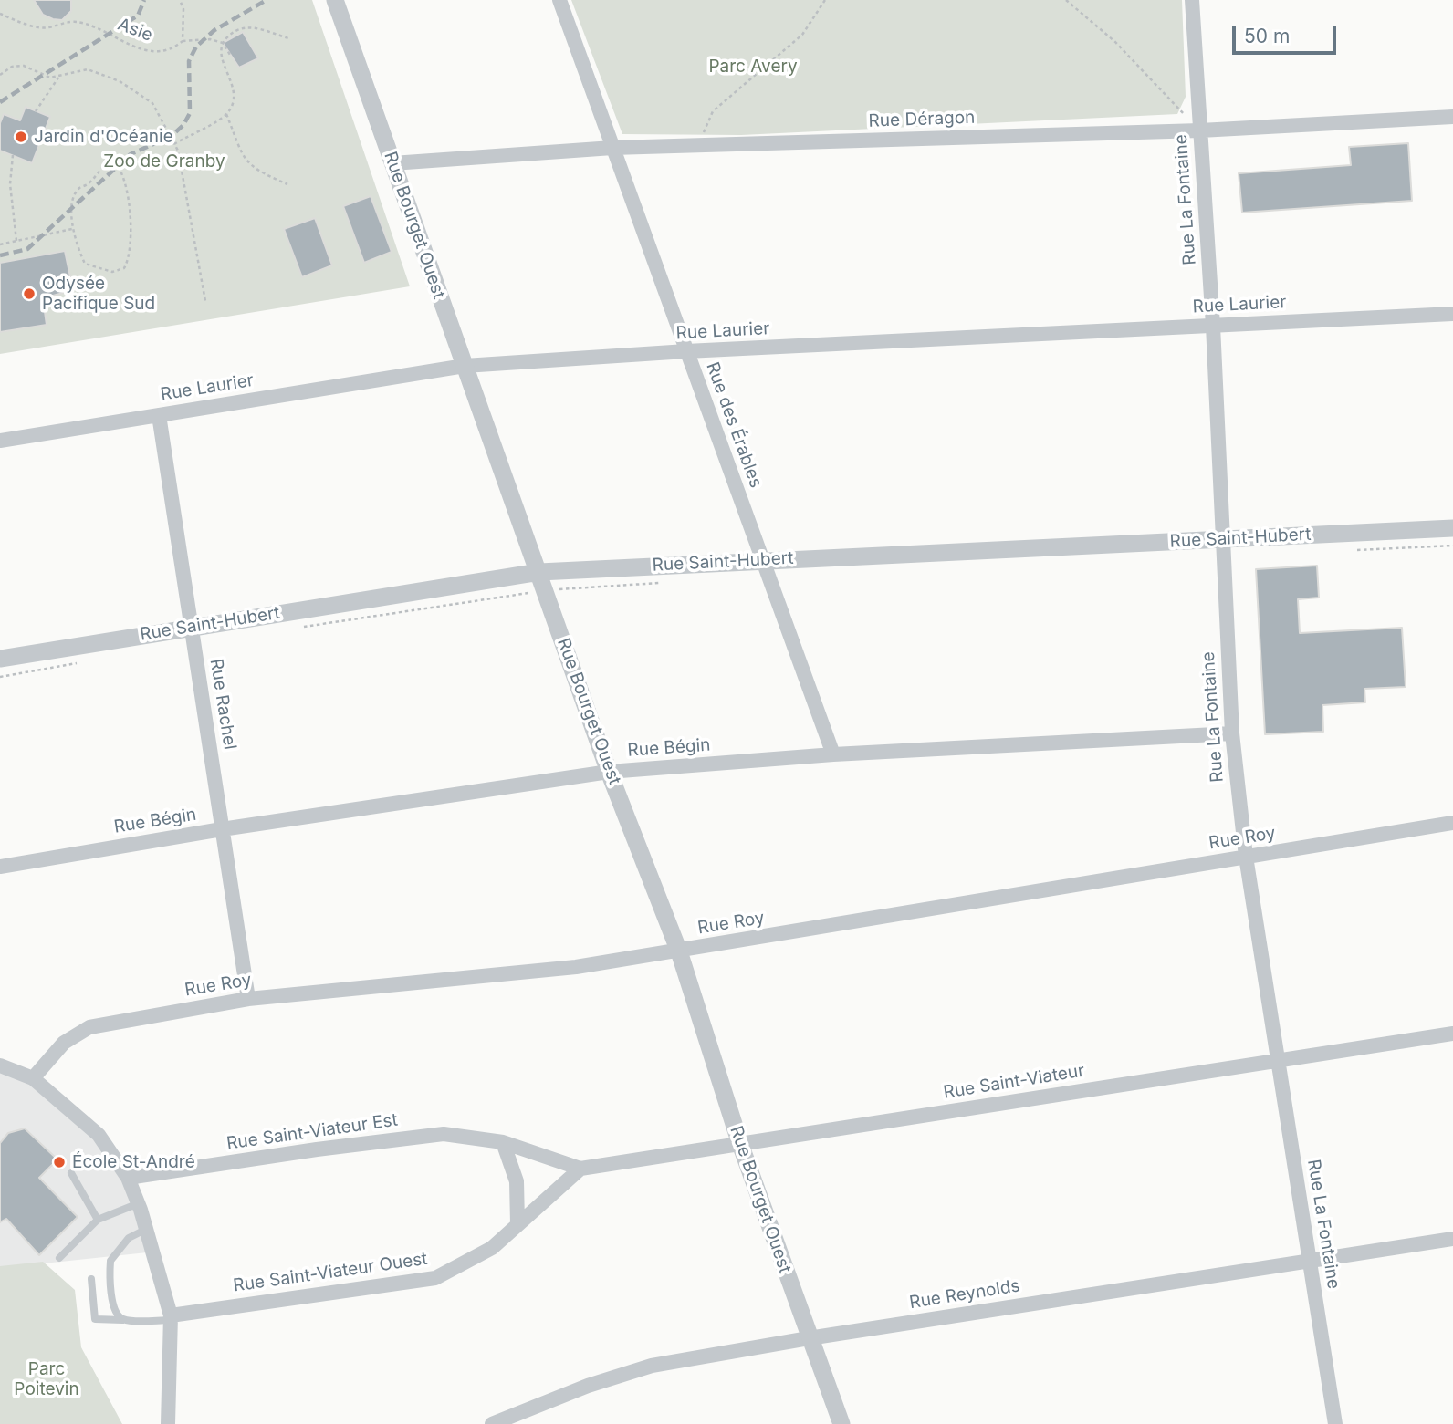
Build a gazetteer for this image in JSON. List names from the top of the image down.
{
  "streets": {
    "street": [
      "Rue Déragon",
      "Rue La Fontaine",
      "Rue Bourget Ouest",
      "Rue Laurier",
      "Rue des Érables",
      "Rue Saint-Hubert",
      "Rue Rachel",
      "Rue Bégin",
      "Rue Roy",
      "Rue Saint-Viateur",
      "Rue Saint-Viateur Est",
      "Rue Saint-Viateur Ouest",
      "Rue Reynolds"
    ],
    "path": ["Asie"]
  },
  "crossings": [
    ["Rue Déragon", "Rue La Fontaine"],
    ["Rue Déragon", "Rue Bourget Ouest"],
    ["Rue Déragon", "Rue des Érables"],
    ["Rue La Fontaine", "Rue Laurier"],
    ["Rue La Fontaine", "Rue Saint-Hubert"],
    ["Rue La Fontaine", "Rue Bégin"],
    ["Rue La Fontaine", "Rue Roy"],
    ["Rue La Fontaine", "Rue Saint-Viateur"],
    ["Rue La Fontaine", "Rue Reynolds"],
    ["Rue Bourget Ouest", "Rue Laurier"],
    ["Rue Bourget Ouest", "Rue Saint-Hubert"],
    ["Rue Bourget Ouest", "Rue Bégin"],
    ["Rue Bourget Ouest", "Rue Roy"],
    ["Rue Bourget Ouest", "Rue Saint-Viateur"],
    ["Rue Bourget Ouest", "Rue Reynolds"],
    ["Rue Laurier", "Rue des Érables"],
    ["Rue Laurier", "Rue Rachel"],
    ["Rue des Érables", "Rue Saint-Hubert"],
    ["Rue des Érables", "Rue Bégin"],
    ["Rue Saint-Hubert", "Rue Rachel"],
    ["Rue Rachel", "Rue Bégin"],
    ["Rue Rachel", "Rue Roy"],
    ["Rue Saint-Viateur", "Rue Saint-Viateur Est"],
    ["Rue Saint-Viateur", "Rue Saint-Viateur Ouest"],
    ["Rue Saint-Viateur Est", "Rue Saint-Viateur Ouest"]
  ],
  "parks": ["Parc Avery", "Zoo de Granby", "Parc Poitevin"],
  "places": ["Jardin d'Océanie", "Odysée Pacifique Sud", "École St-André"],
  "scale_bar": "50 m"
}
